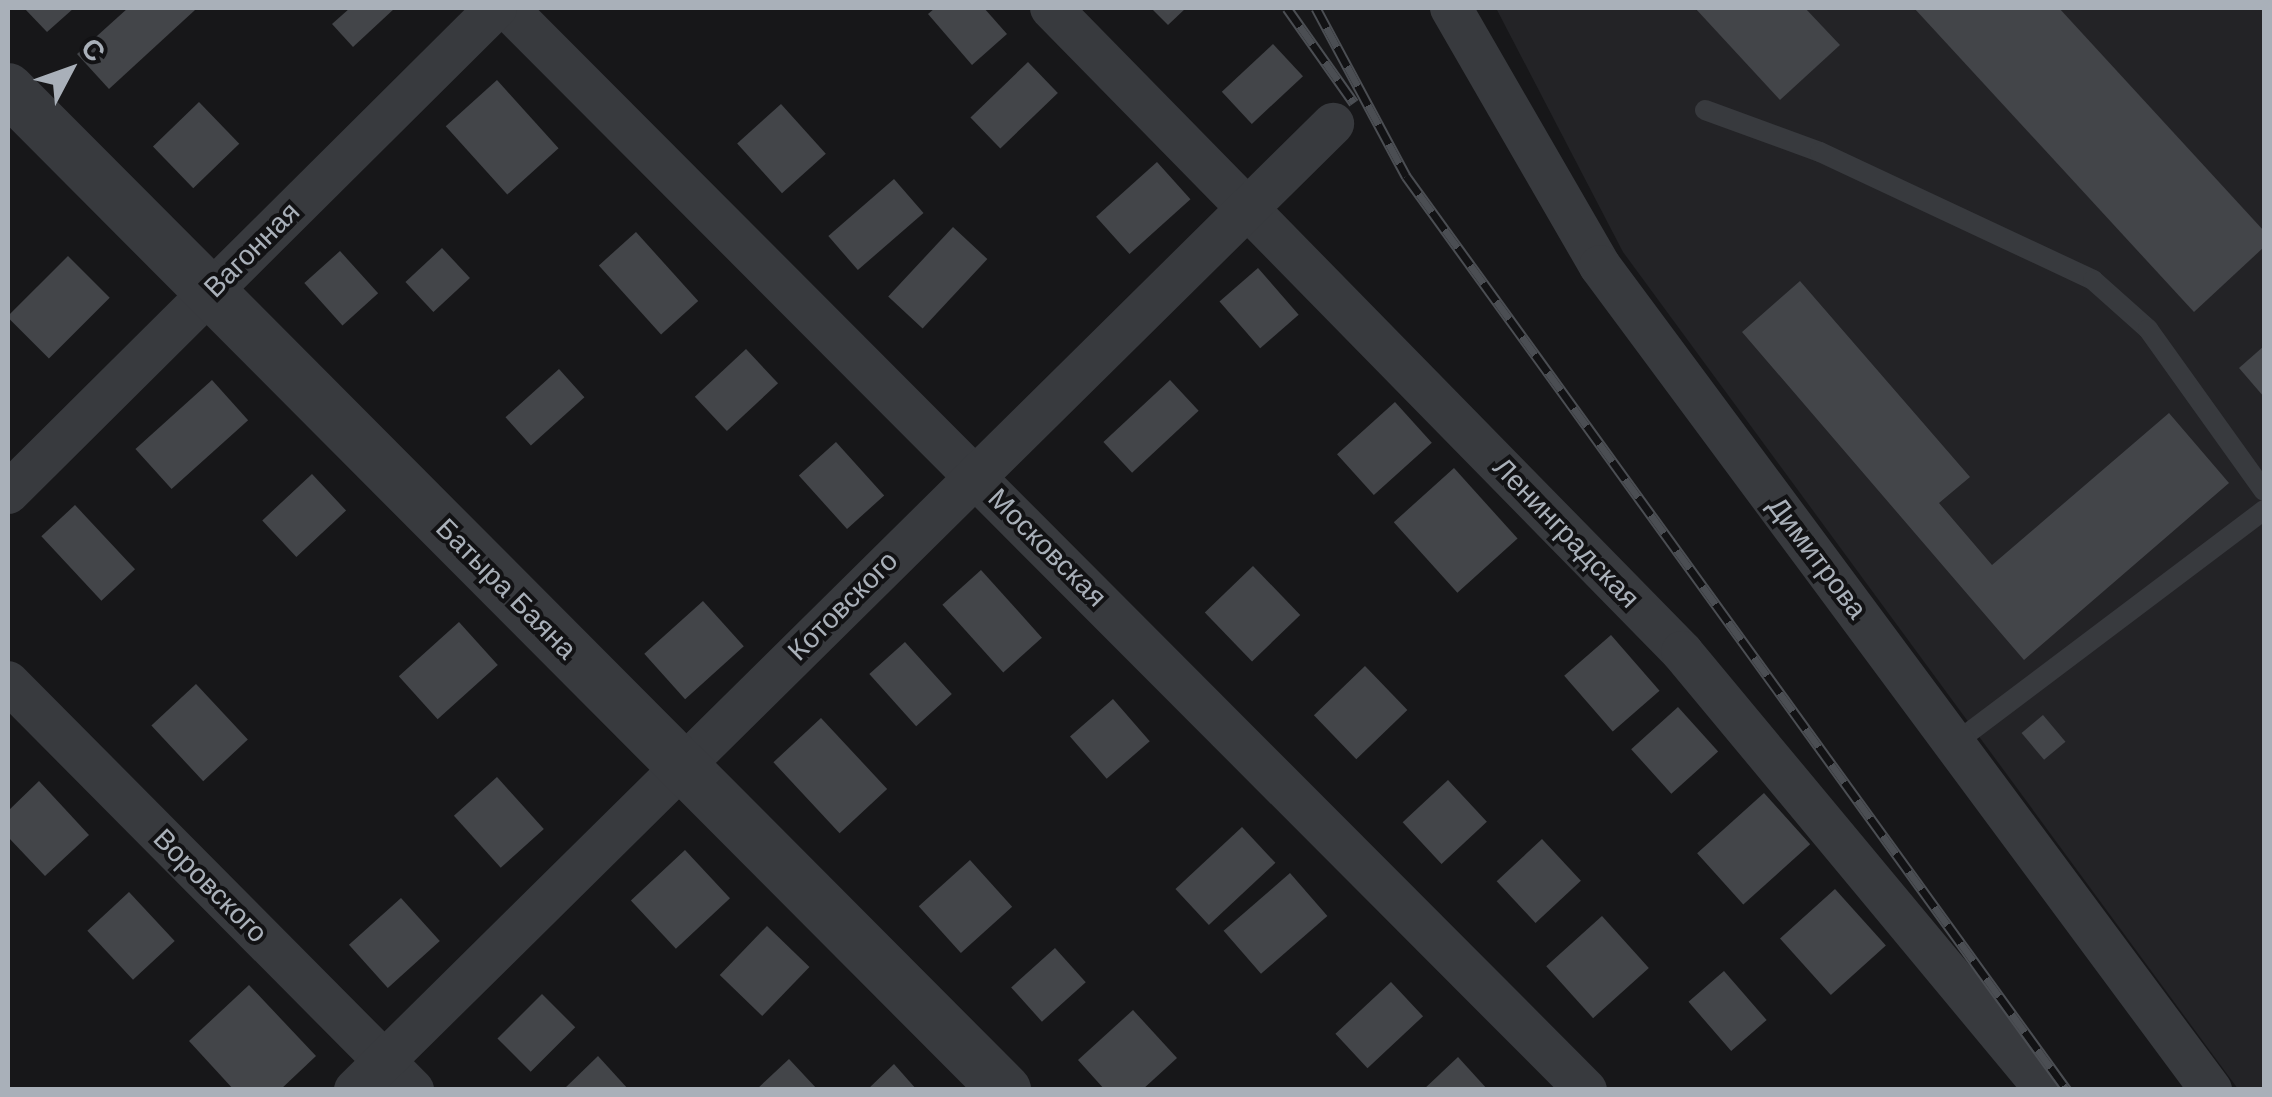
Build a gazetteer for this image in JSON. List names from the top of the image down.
{
  "streets": {
    "street": [
      "Вагонная",
      "Ленинградская",
      "Московская",
      "Димитрова",
      "Батыра Баяна",
      "Котовского",
      "Воровского"
    ]
  },
  "crossings": [
    ["Вагонная", "Батыра Баяна"],
    ["Ленинградская", "Котовского"],
    ["Московская", "Котовского"],
    ["Батыра Баяна", "Котовского"],
    ["Котовского", "Воровского"]
  ],
  "north": "top right"
}
